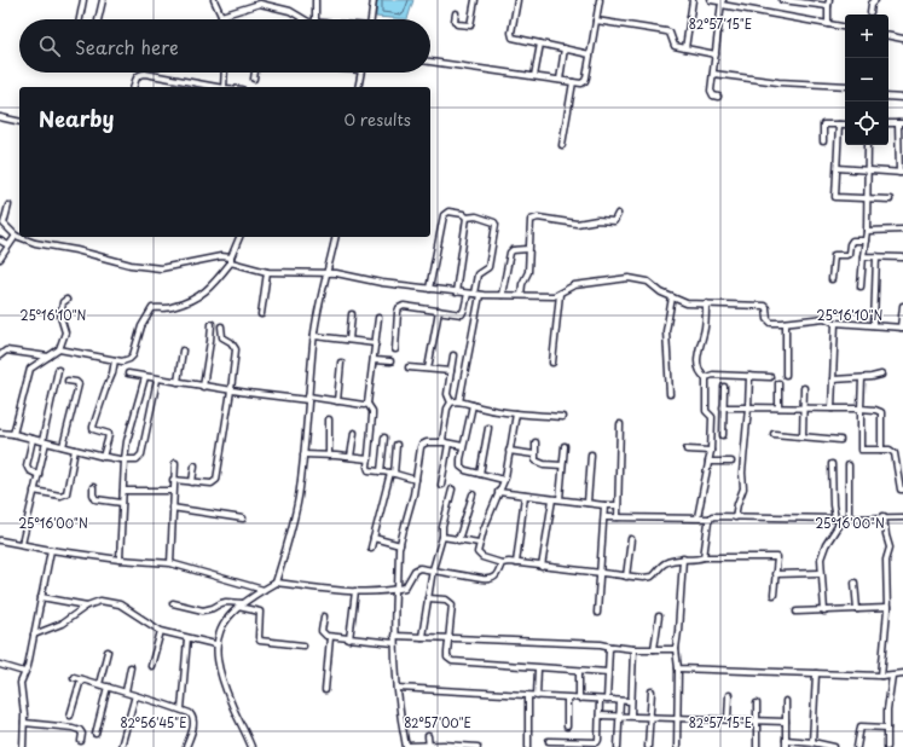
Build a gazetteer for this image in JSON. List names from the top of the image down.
{
  "page": {
    "map_buttons": ["+", "−"],
    "search": "Search here",
    "heading": ["Nearby", "0 results"]
  },
  "coordinates": [
    "82°57'15\"E",
    "25°16'10\"N",
    "25°16'00\"N",
    "82°56'45\"E",
    "82°57'00\"E"
  ]
}
